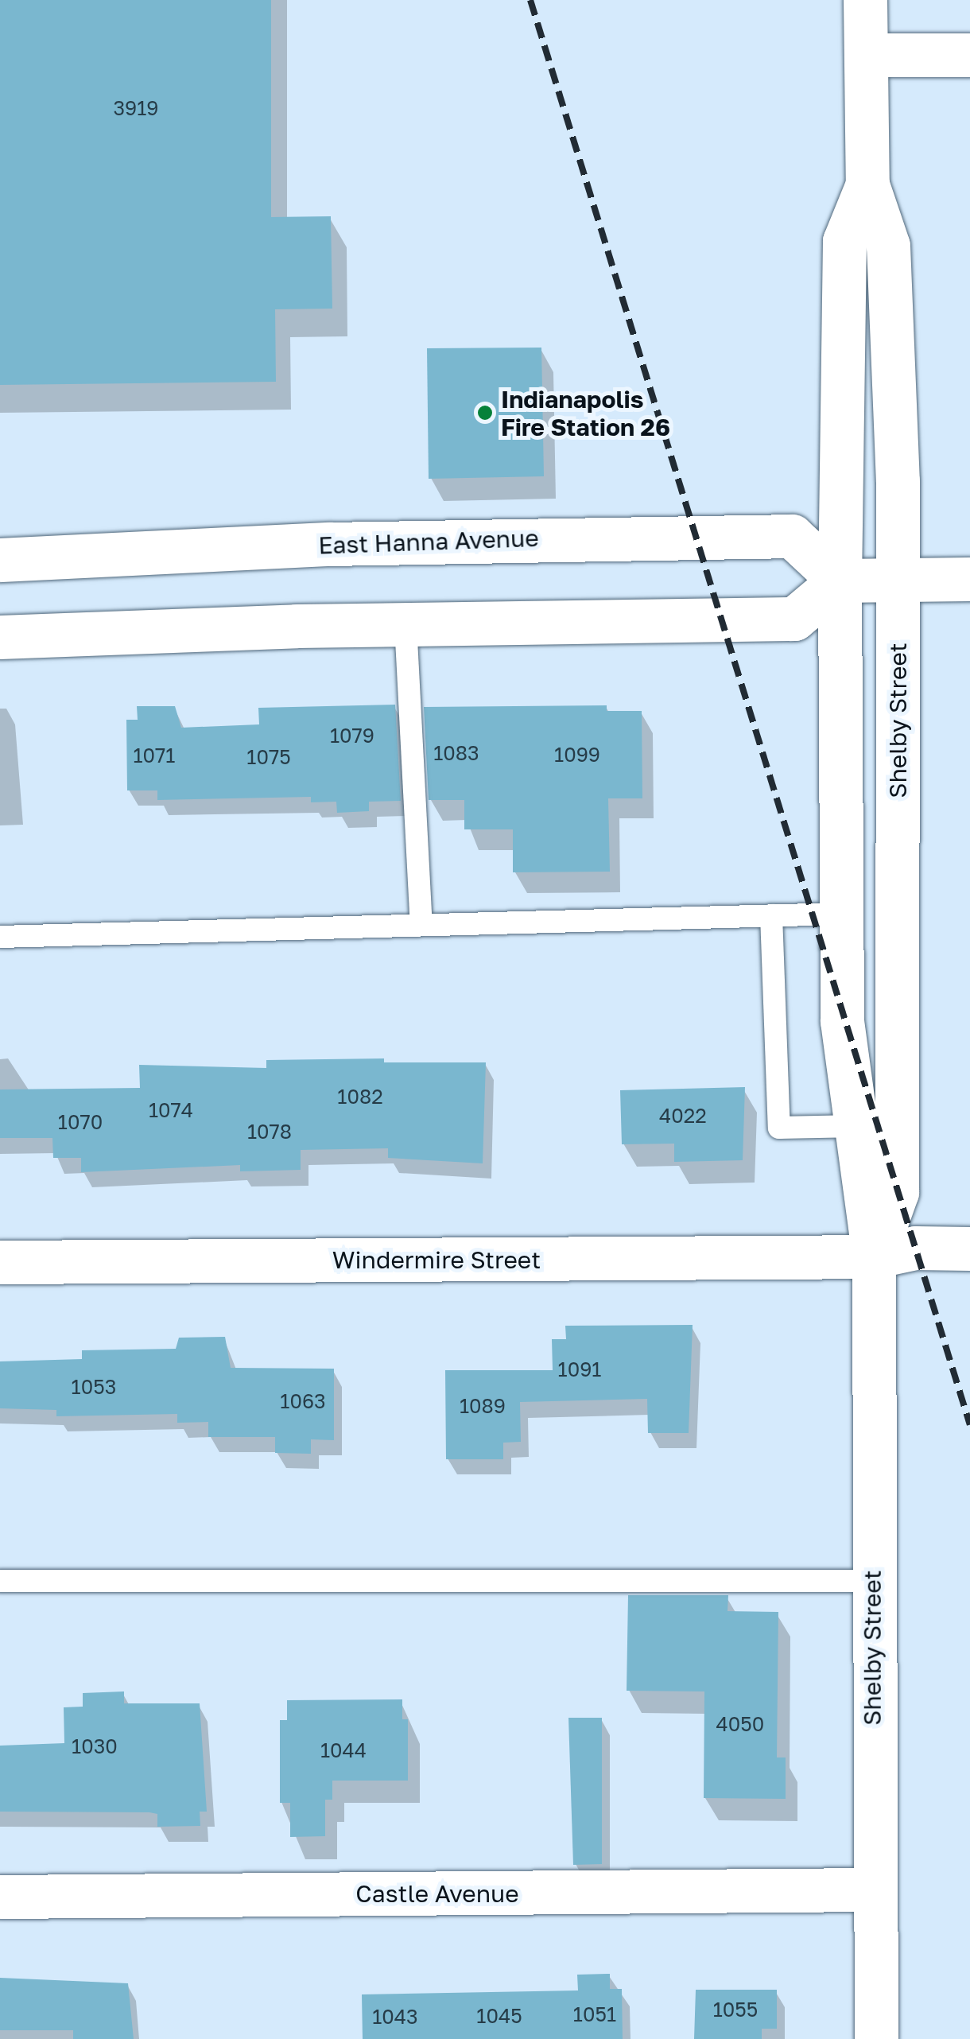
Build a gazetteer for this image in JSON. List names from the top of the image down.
{
  "streets": {
    "main road": [
      "East Hanna Avenue",
      "Shelby Street",
      "Windermire Street",
      "Castle Avenue"
    ]
  },
  "crossings": [
    ["East Hanna Avenue", "Shelby Street"],
    ["Shelby Street", "Windermire Street"],
    ["Shelby Street", "Castle Avenue"]
  ],
  "places": ["Indianapolis Fire Station 26"],
  "house_numbers": [
    "3919",
    "1079",
    "1083",
    "1099",
    "1071",
    "1075",
    "1082",
    "1074",
    "4022",
    "1070",
    "1078",
    "1091",
    "1053",
    "1063",
    "1089",
    "4050",
    "1030",
    "1044",
    "1055",
    "1051",
    "1045",
    "1043"
  ]
}
